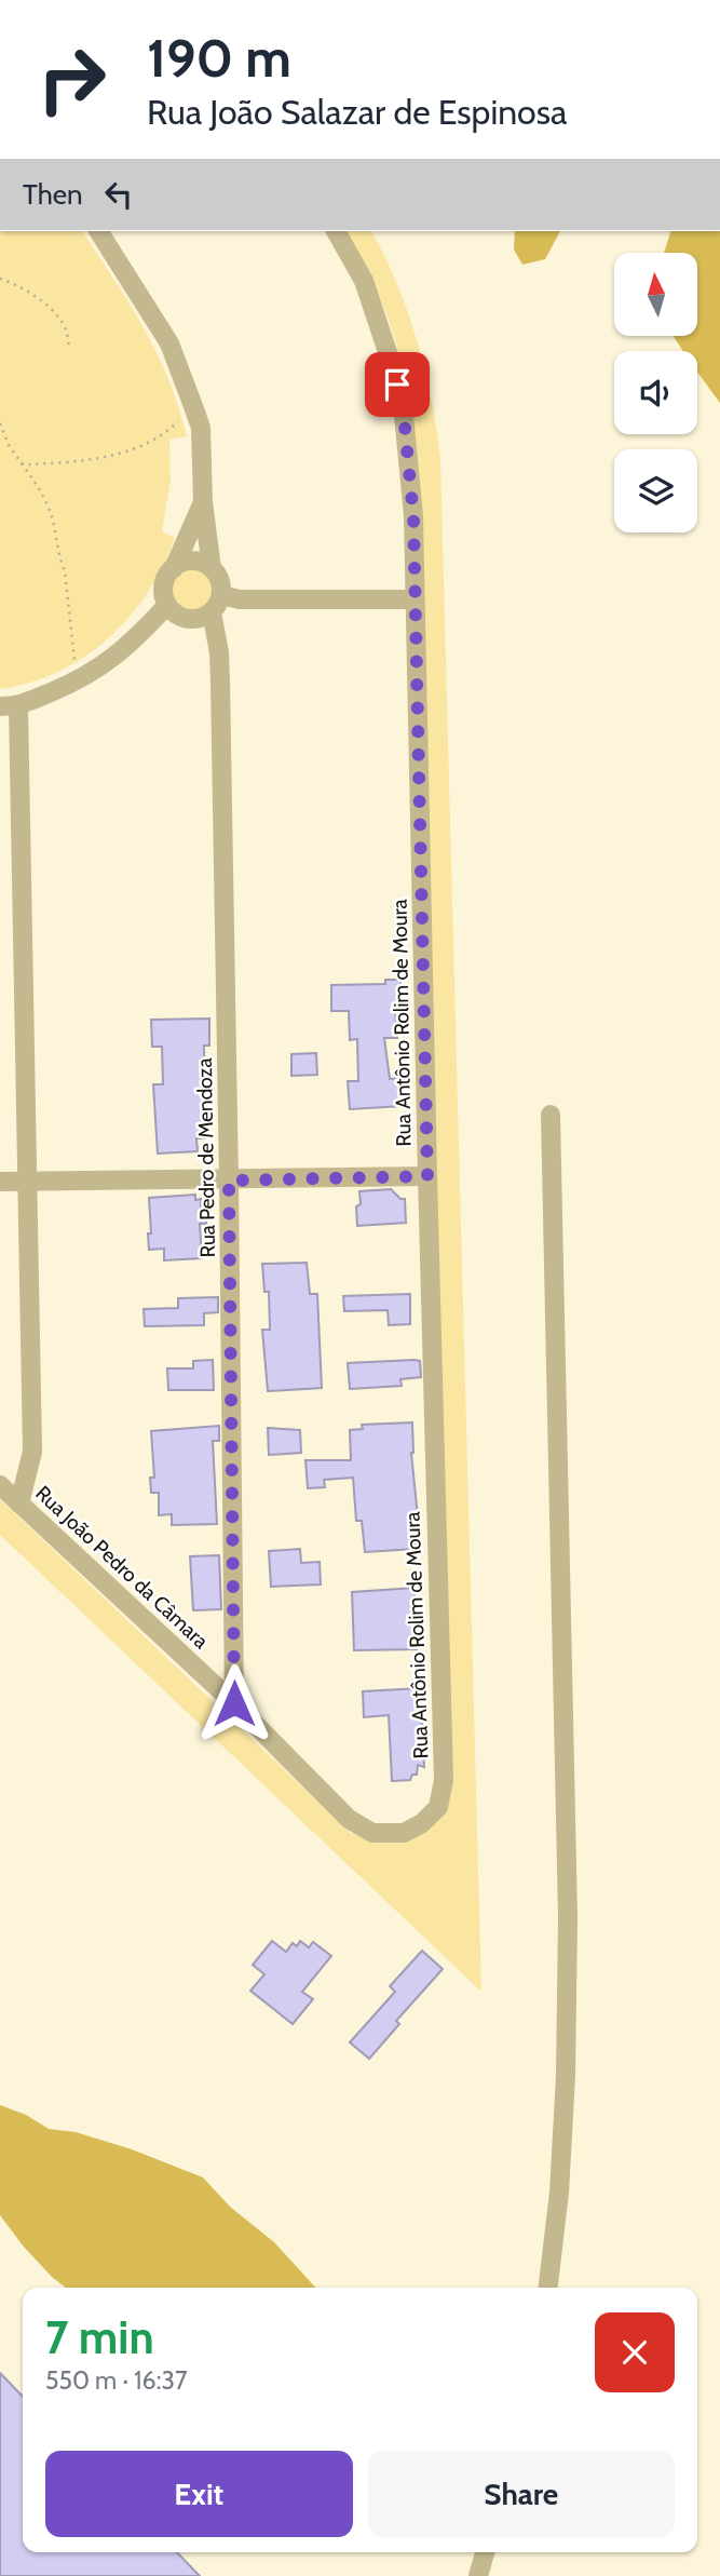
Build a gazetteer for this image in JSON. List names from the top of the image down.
{
  "streets": {
    "street": ["Rua Antônio Rolim de Moura", "Rua Pedro de Mendoza", "Rua João Pedro da Câmara"]
  },
  "crossings": [
    ["Rua Antônio Rolim de Moura", "Rua João Pedro da Câmara"],
    ["Rua Pedro de Mendoza", "Rua João Pedro da Câmara"]
  ],
  "north": "top",
  "page": {
    "turn": ["190 m", "Rua João Salazar de Espinosa"],
    "then": "Then",
    "heading": ["7 min", "550 m · 16:37"],
    "buttons": ["Exit", "Share"]
  }
}
